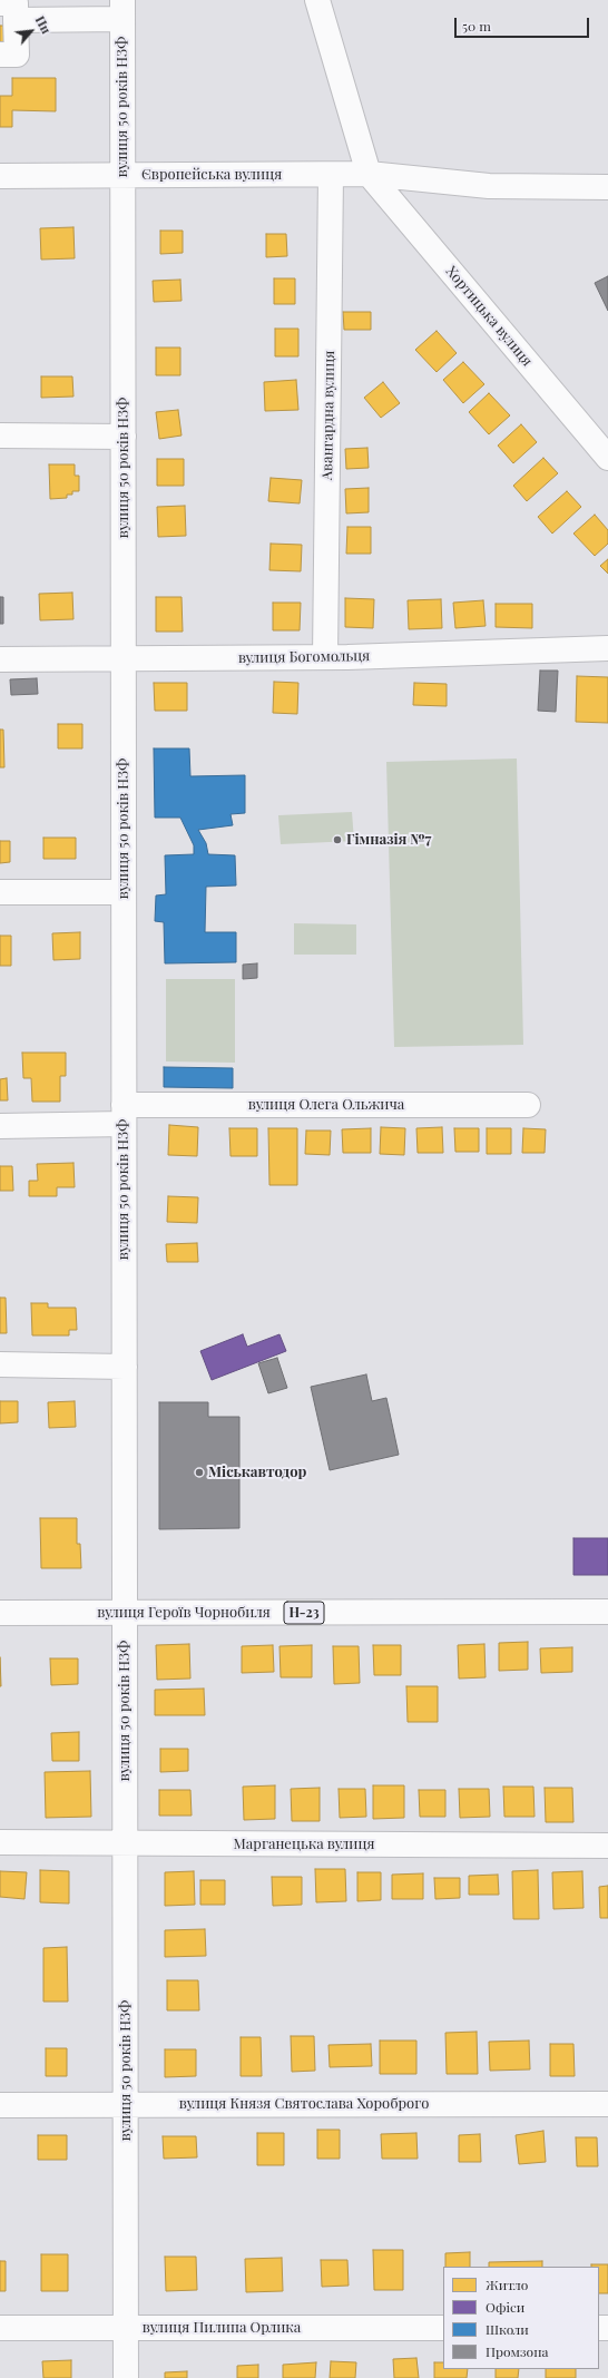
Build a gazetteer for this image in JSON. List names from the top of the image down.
{
  "streets": {
    "street": [
      "вулиця 50 років НЗФ",
      "Європейська вулиця",
      "Хортицька вулиця",
      "Авангардна вулиця",
      "вулиця Богомольця",
      "вулиця Олега Ольжича",
      "вулиця Героїв Чорнобиля",
      "Н-23",
      "Марганецька вулиця",
      "вулиця Князя Святослава Хороброго",
      "вулиця Пилипа Орлика"
    ]
  },
  "crossings": [
    ["вулиця 50 років НЗФ", "Європейська вулиця"],
    ["вулиця 50 років НЗФ", "вулиця Богомольця"],
    ["вулиця 50 років НЗФ", "вулиця Олега Ольжича"],
    ["вулиця 50 років НЗФ", "вулиця Героїв Чорнобиля"],
    ["вулиця 50 років НЗФ", "Марганецька вулиця"],
    ["вулиця 50 років НЗФ", "вулиця Князя Святослава Хороброго"],
    ["вулиця 50 років НЗФ", "вулиця Пилипа Орлика"],
    ["Європейська вулиця", "Хортицька вулиця"],
    ["Європейська вулиця", "Авангардна вулиця"],
    ["Авангардна вулиця", "вулиця Богомольця"]
  ],
  "places": ["Гімназія №7", "Міськавтодор"],
  "legend": [
    "Житло",
    "Офіси",
    "Школи",
    "Промзона"
  ],
  "scale_bar": "50 m",
  "north": "top right"
}
